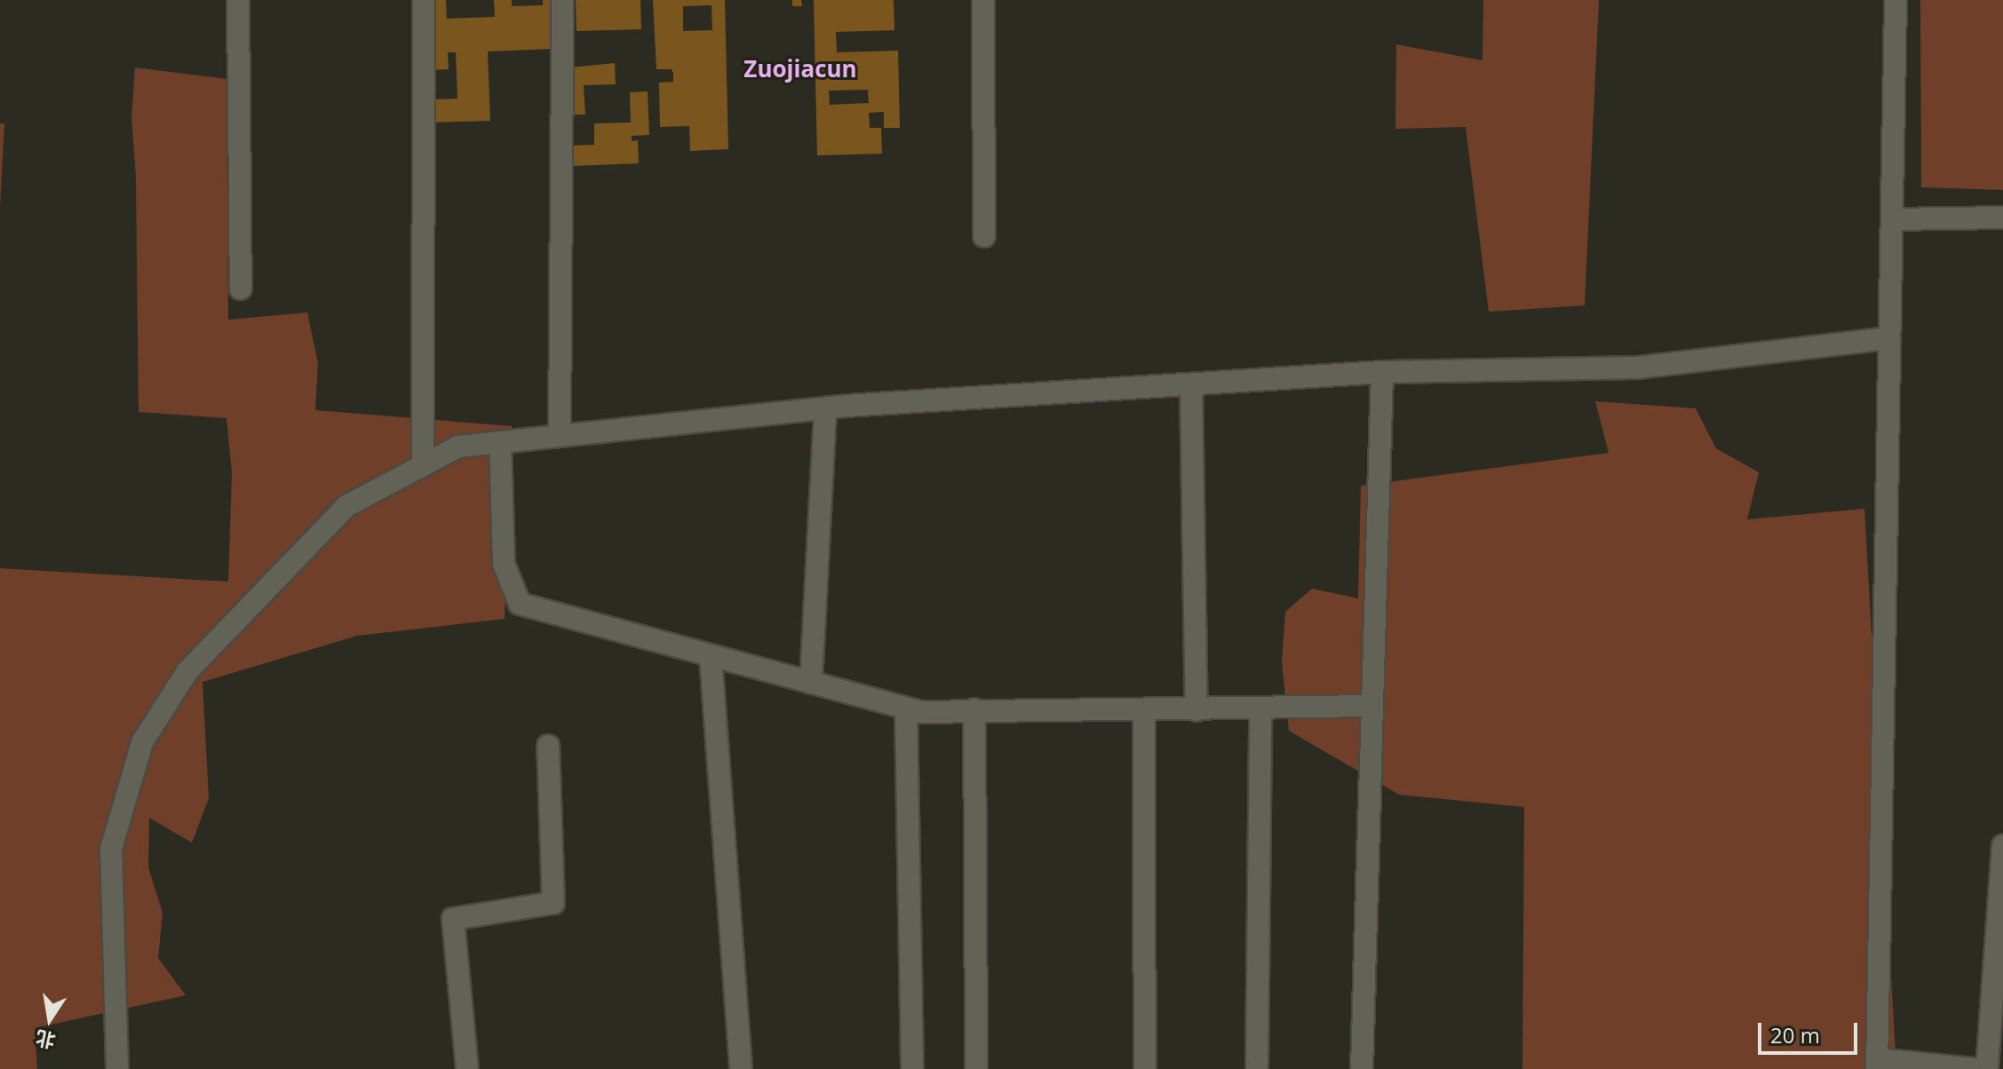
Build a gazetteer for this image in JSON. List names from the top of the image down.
{
  "districts": ["Zuojiacun"],
  "scale_bar": "20 m",
  "north": "bottom"
}
